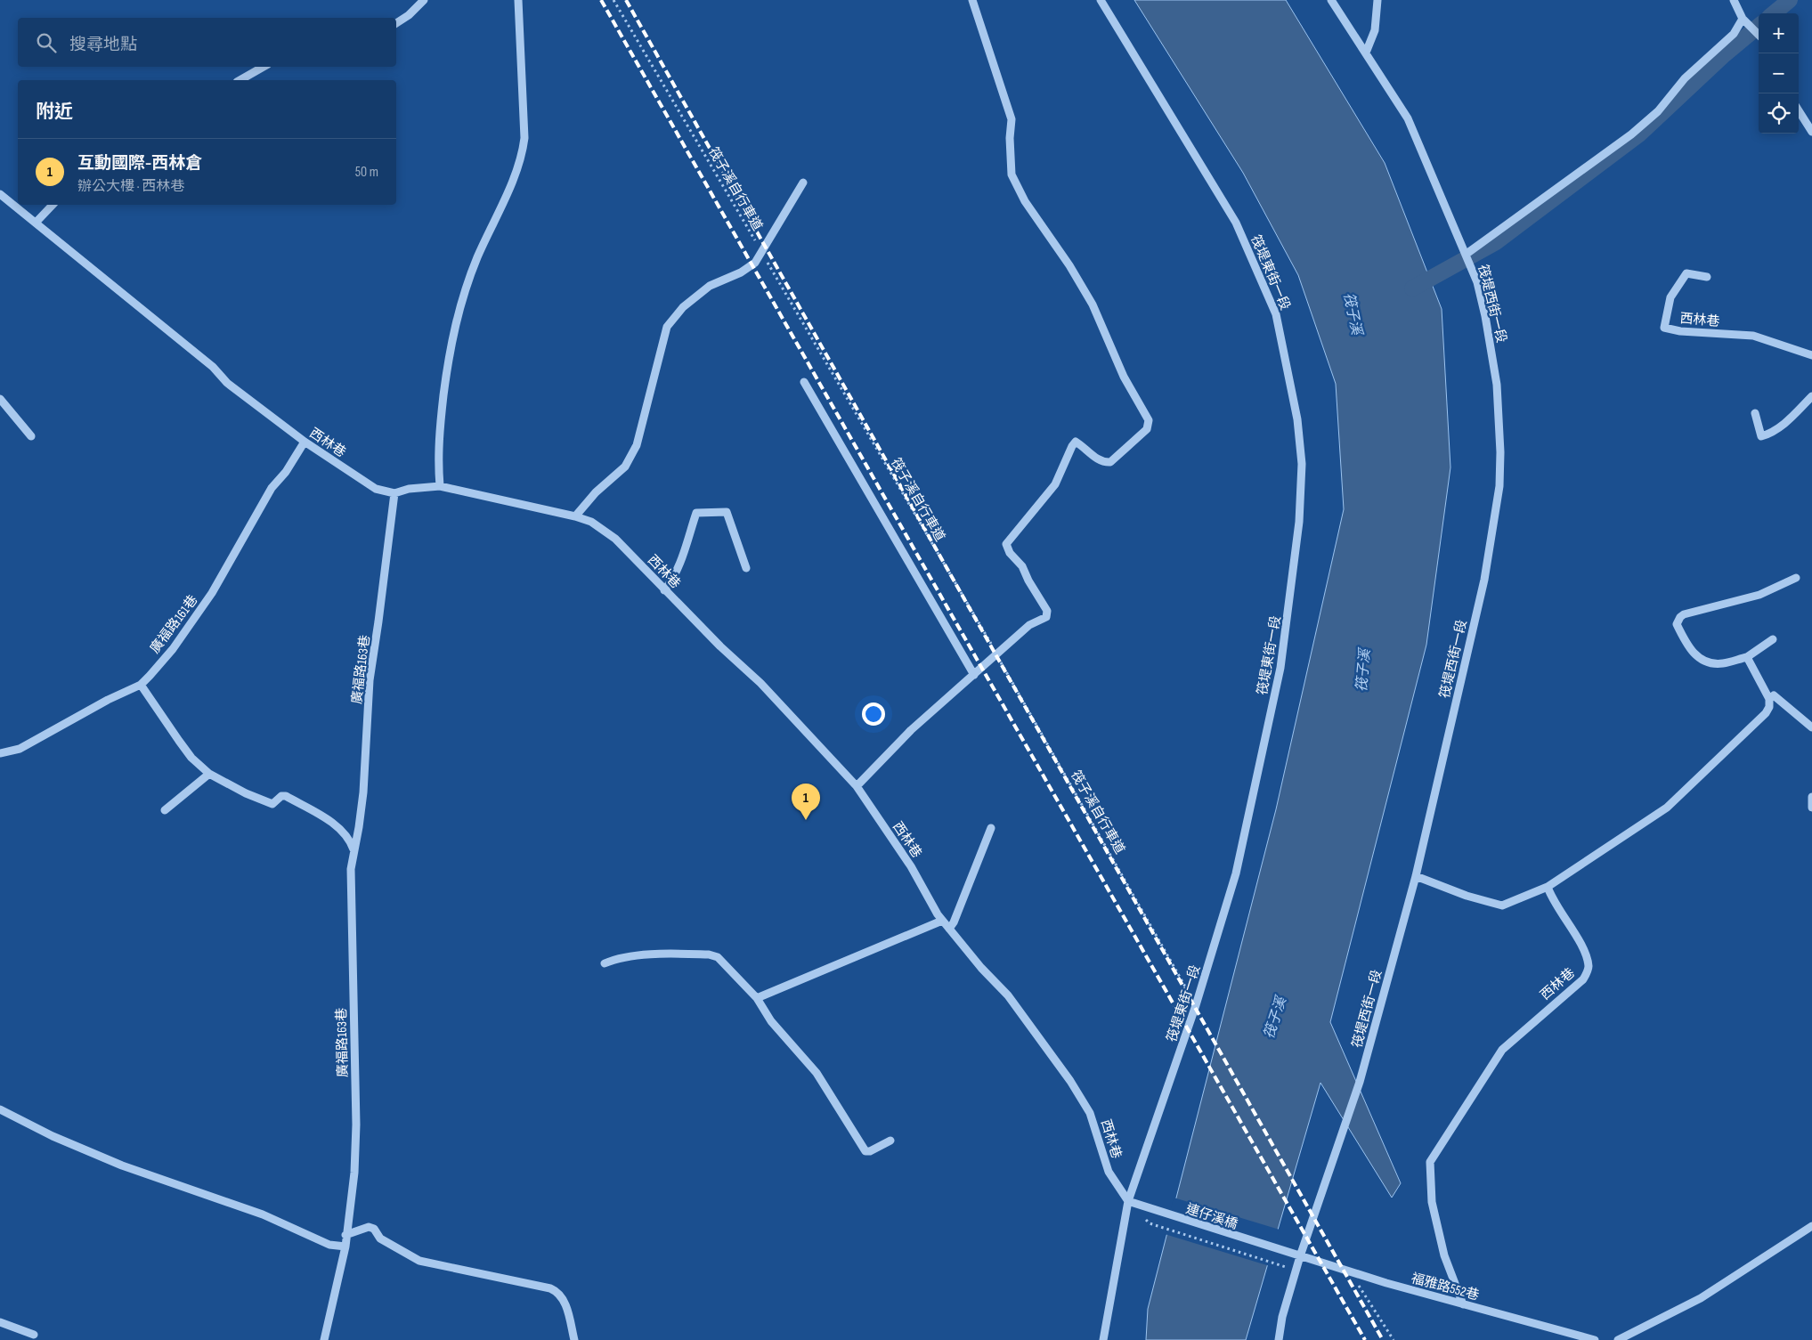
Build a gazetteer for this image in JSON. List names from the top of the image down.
{
  "streets": {
    "street": [
      "筏堤東街一段",
      "筏堤西街一段",
      "西林巷",
      "廣福路161巷",
      "廣福路163巷",
      "連仔溪橋",
      "福雅路552巷"
    ],
    "path": ["筏子溪自行車道"]
  },
  "crossings": [
    ["筏子溪自行車道", "筏堤東街一段"],
    ["筏堤東街一段", "西林巷"],
    ["筏堤東街一段", "連仔溪橋"],
    ["筏堤西街一段", "福雅路552巷"],
    ["西林巷", "廣福路161巷"],
    ["西林巷", "廣福路163巷"],
    ["西林巷", "連仔溪橋"],
    ["西林巷", "福雅路552巷"],
    ["連仔溪橋", "福雅路552巷"]
  ],
  "water": ["筏子溪"],
  "page": {
    "map_buttons": ["+", "−"],
    "search": "搜尋地點",
    "heading": "附近",
    "list": [
      {
        "mark": "1",
        "name": "互動國際-西林倉",
        "note": "辦公大樓 · 西林巷",
        "value": "50 m"
      }
    ],
    "pins": "1"
  }
}
